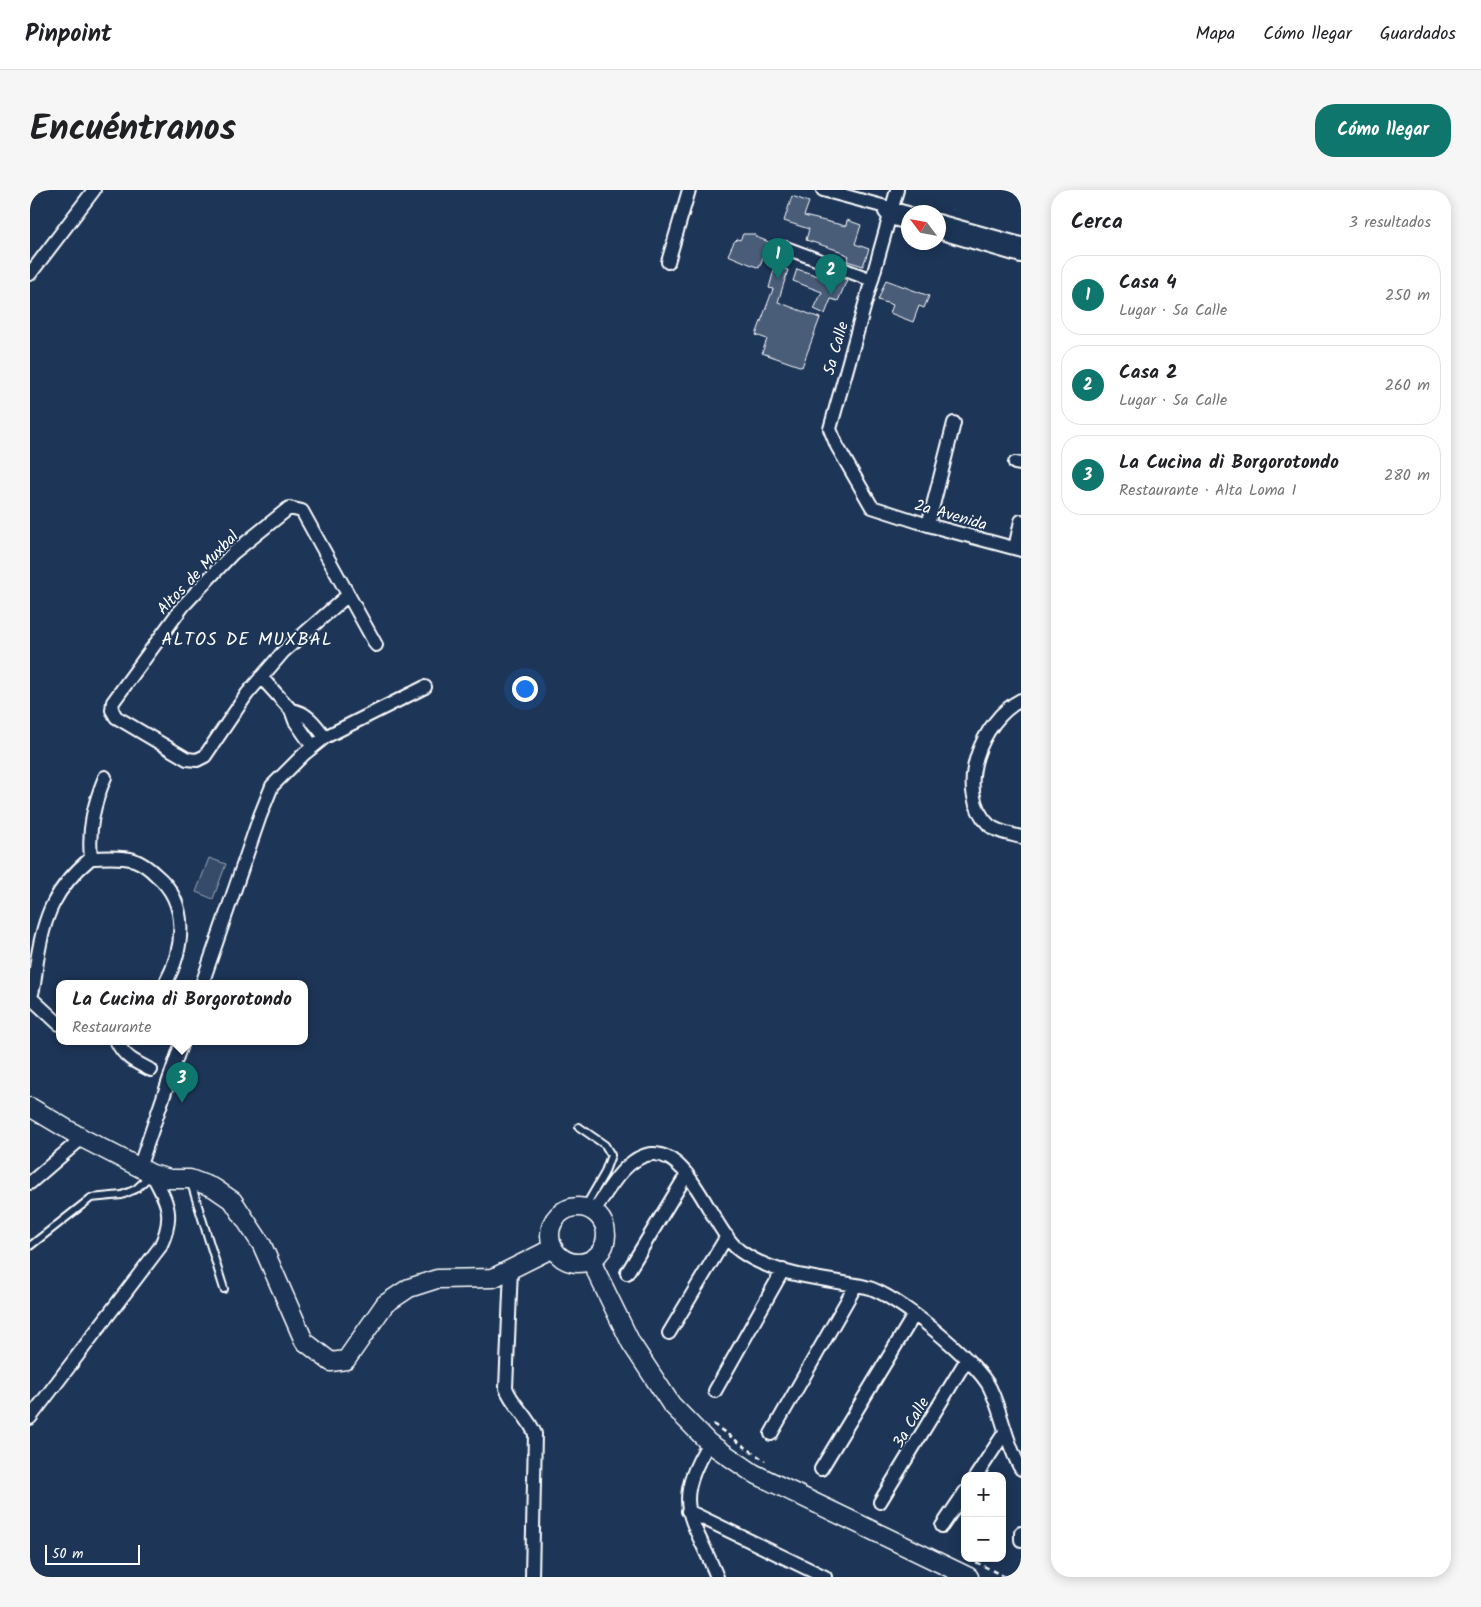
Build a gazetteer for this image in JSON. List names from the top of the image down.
{
  "streets": {
    "street": [
      "5a Calle",
      "2a Avenida",
      "Altos de Muxbal",
      "3a Calle"
    ]
  },
  "crossings": [
    ["5a Calle", "2a Avenida"]
  ],
  "districts": ["ALTOS DE MUXBAL"],
  "scale_bar": "50 m",
  "north": "top left",
  "page": {
    "header": "Pinpoint",
    "nav": ["Mapa", "Cómo llegar", "Guardados"],
    "title": "Encuéntranos",
    "buttons": "Cómo llegar",
    "heading": ["Cerca", "3 resultados"],
    "pins": ["1", "2", "3"],
    "list": [
      {
        "mark": "1",
        "name": "Casa 4",
        "note": "Lugar · 5a Calle",
        "value": "250 m"
      },
      {
        "mark": "2",
        "name": "Casa 2",
        "note": "Lugar · 5a Calle",
        "value": "260 m"
      },
      {
        "mark": "3",
        "name": "La Cucina di Borgorotondo",
        "note": "Restaurante · Alta Loma I",
        "value": "280 m"
      }
    ],
    "popup": ["La Cucina di Borgorotondo", "Restaurante"],
    "map_buttons": ["+", "−"],
    "scale": "50 m"
  }
}
